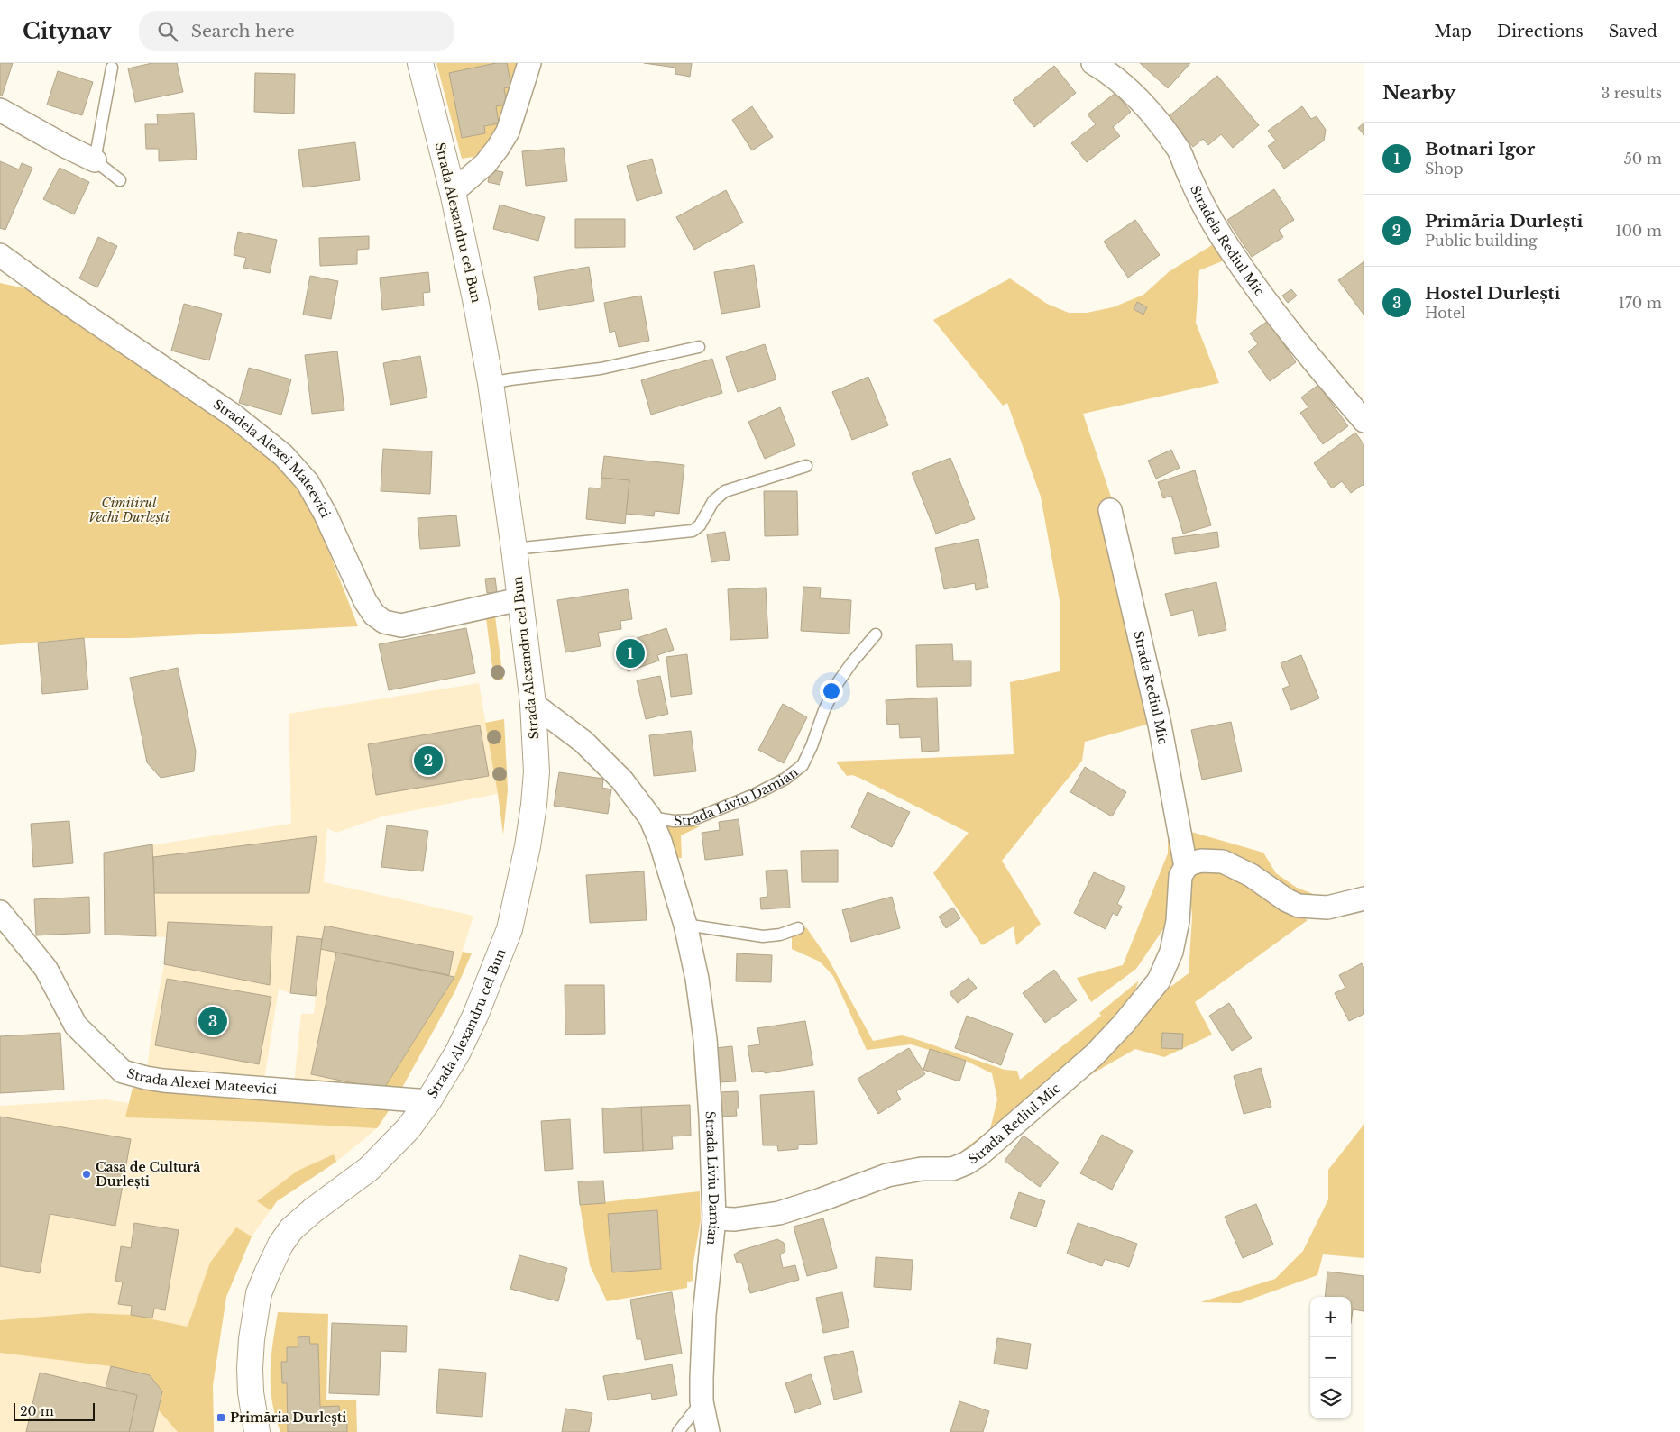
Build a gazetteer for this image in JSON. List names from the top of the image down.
{
  "streets": {
    "street": [
      "Strada Alexandru cel Bun",
      "Stradela Rediul Mic",
      "Stradela Alexei Mateevici",
      "Strada Rediul Mic",
      "Strada Liviu Damian",
      "Strada Alexei Mateevici"
    ]
  },
  "crossings": [
    ["Strada Alexandru cel Bun", "Stradela Alexei Mateevici"],
    ["Strada Alexandru cel Bun", "Strada Liviu Damian"],
    ["Strada Alexandru cel Bun", "Strada Alexei Mateevici"],
    ["Strada Rediul Mic", "Strada Liviu Damian"]
  ],
  "parks": ["Cimitirul Vechi Durlești"],
  "places": {
    "other": ["Casa de Cultură Durlești"],
    "transit": ["Primăria Durleşti"]
  },
  "scale_bar": "20 m",
  "page": {
    "header": "Citynav",
    "search": "Search here",
    "nav": ["Map", "Directions", "Saved"],
    "heading": ["Nearby", "3 results"],
    "list": [
      {
        "mark": "1",
        "name": "Botnari Igor",
        "note": "Shop",
        "value": "50 m"
      },
      {
        "mark": "2",
        "name": "Primăria Durlești",
        "note": "Public building",
        "value": "100 m"
      },
      {
        "mark": "3",
        "name": "Hostel Durlești",
        "note": "Hotel",
        "value": "170 m"
      }
    ],
    "pins": ["1", "2", "3"],
    "map_buttons": ["+", "−"],
    "scale": "20 m"
  }
}
